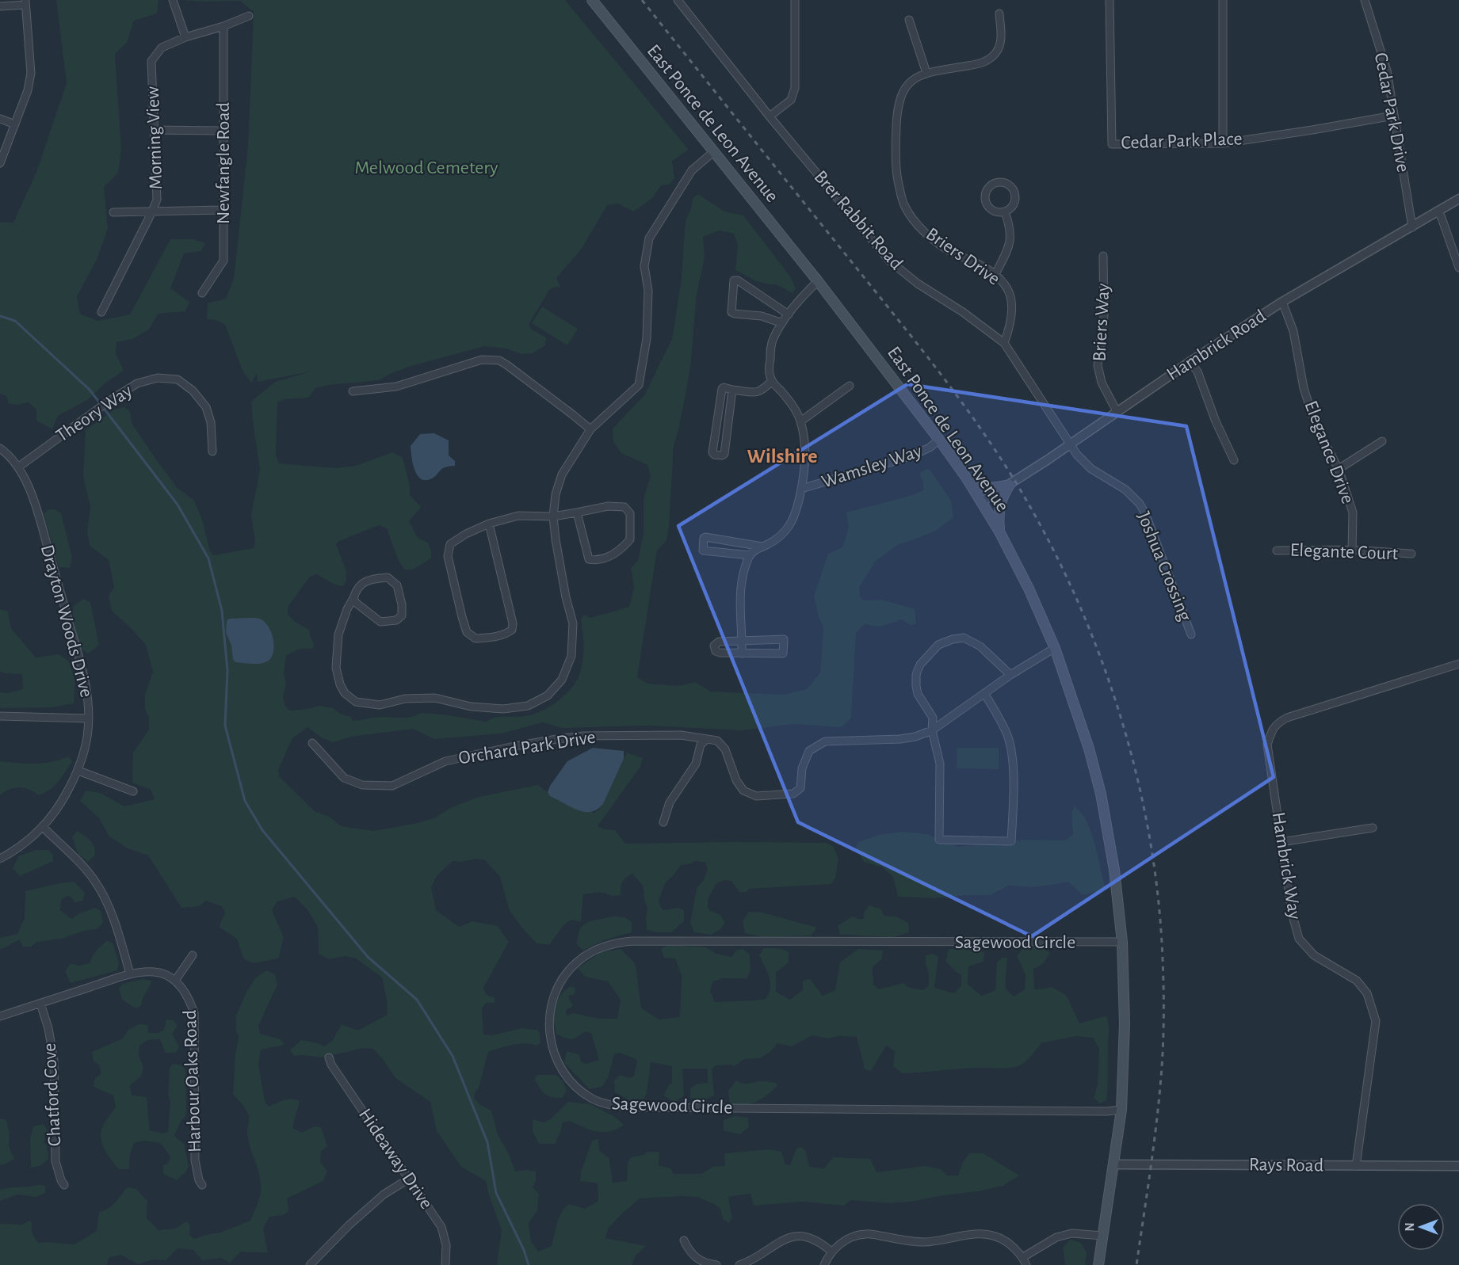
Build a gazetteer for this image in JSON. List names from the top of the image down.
{
  "streets": {
    "main road": ["East Ponce de Leon Avenue"],
    "street": [
      "Cedar Park Drive",
      "Morning View",
      "Cedar Park Place",
      "Newfangle Road",
      "Brer Rabbit Road",
      "Briers Drive",
      "Briers Way",
      "Hambrick Road",
      "Theory Way",
      "Elegance Drive",
      "Wamsley Way",
      "Elegante Court",
      "Joshua Crossing",
      "Drayton Woods Drive",
      "Orchard Park Drive",
      "Hambrick Way",
      "Sagewood Circle",
      "Harbour Oaks Road",
      "Chatford Cove",
      "Hideaway Drive",
      "Rays Road"
    ]
  },
  "crossings": [
    ["Cedar Park Drive", "Cedar Park Place"],
    ["Cedar Park Drive", "Hambrick Road"],
    ["East Ponce de Leon Avenue", "Hambrick Road"],
    ["East Ponce de Leon Avenue", "Wamsley Way"],
    ["East Ponce de Leon Avenue", "Sagewood Circle"],
    ["East Ponce de Leon Avenue", "Rays Road"],
    ["Morning View", "Newfangle Road"],
    ["Brer Rabbit Road", "Briers Drive"],
    ["Brer Rabbit Road", "Hambrick Road"],
    ["Brer Rabbit Road", "Joshua Crossing"],
    ["Briers Way", "Hambrick Road"],
    ["Hambrick Road", "Elegance Drive"],
    ["Hambrick Road", "Joshua Crossing"],
    ["Theory Way", "Drayton Woods Drive"],
    ["Elegance Drive", "Elegante Court"],
    ["Hambrick Way", "Rays Road"],
    ["Harbour Oaks Road", "Chatford Cove"]
  ],
  "districts": ["Wilshire"],
  "parks": ["Melwood Cemetery"],
  "north": "left"
}
